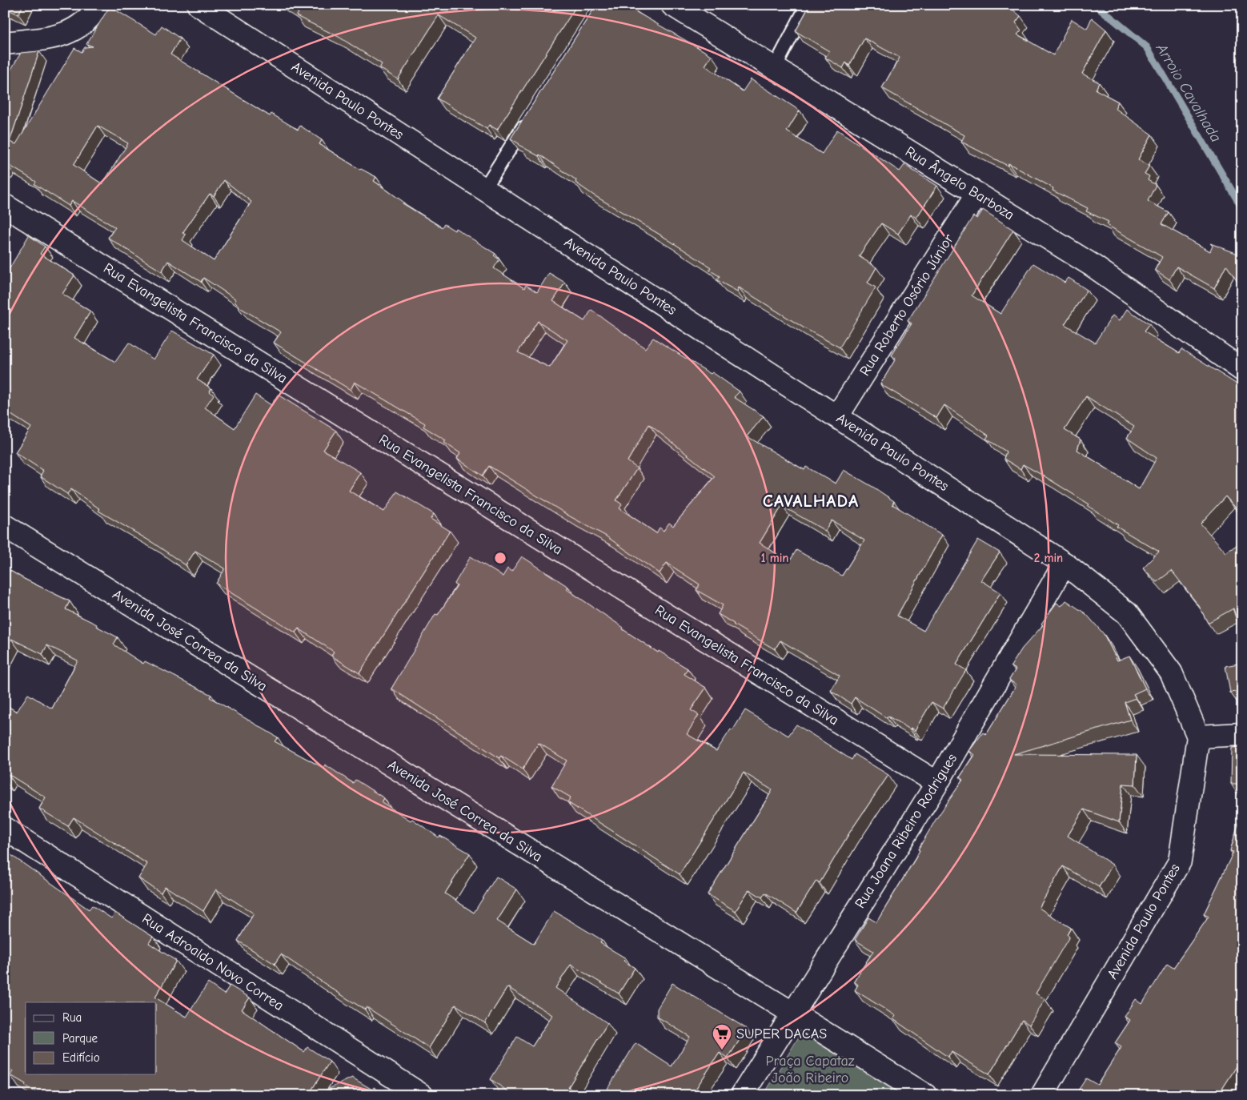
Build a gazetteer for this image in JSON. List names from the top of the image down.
{
  "streets": {
    "street": [
      "Avenida Paulo Pontes",
      "Rua Ângelo Barboza",
      "Rua Roberto Osório Júnior",
      "Rua Evangelista Francisco da Silva",
      "Avenida José Correa da Silva",
      "Rua Joana Ribeiro Rodrigues",
      "Rua Adroaldo Novo Correa"
    ]
  },
  "crossings": [
    ["Avenida Paulo Pontes", "Rua Roberto Osório Júnior"],
    ["Avenida Paulo Pontes", "Rua Joana Ribeiro Rodrigues"],
    ["Rua Ângelo Barboza", "Rua Roberto Osório Júnior"],
    ["Rua Evangelista Francisco da Silva", "Rua Joana Ribeiro Rodrigues"],
    ["Avenida José Correa da Silva", "Rua Joana Ribeiro Rodrigues"]
  ],
  "districts": ["CAVALHADA"],
  "water": ["Arroio Cavalhada"],
  "parks": ["Praça Capataz João Ribeiro"],
  "places": {
    "supermarket": ["SUPER DACAS"]
  },
  "legend": ["Rua", "Parque", "Edifício"],
  "rings": ["1 min", "2 min"]
}
